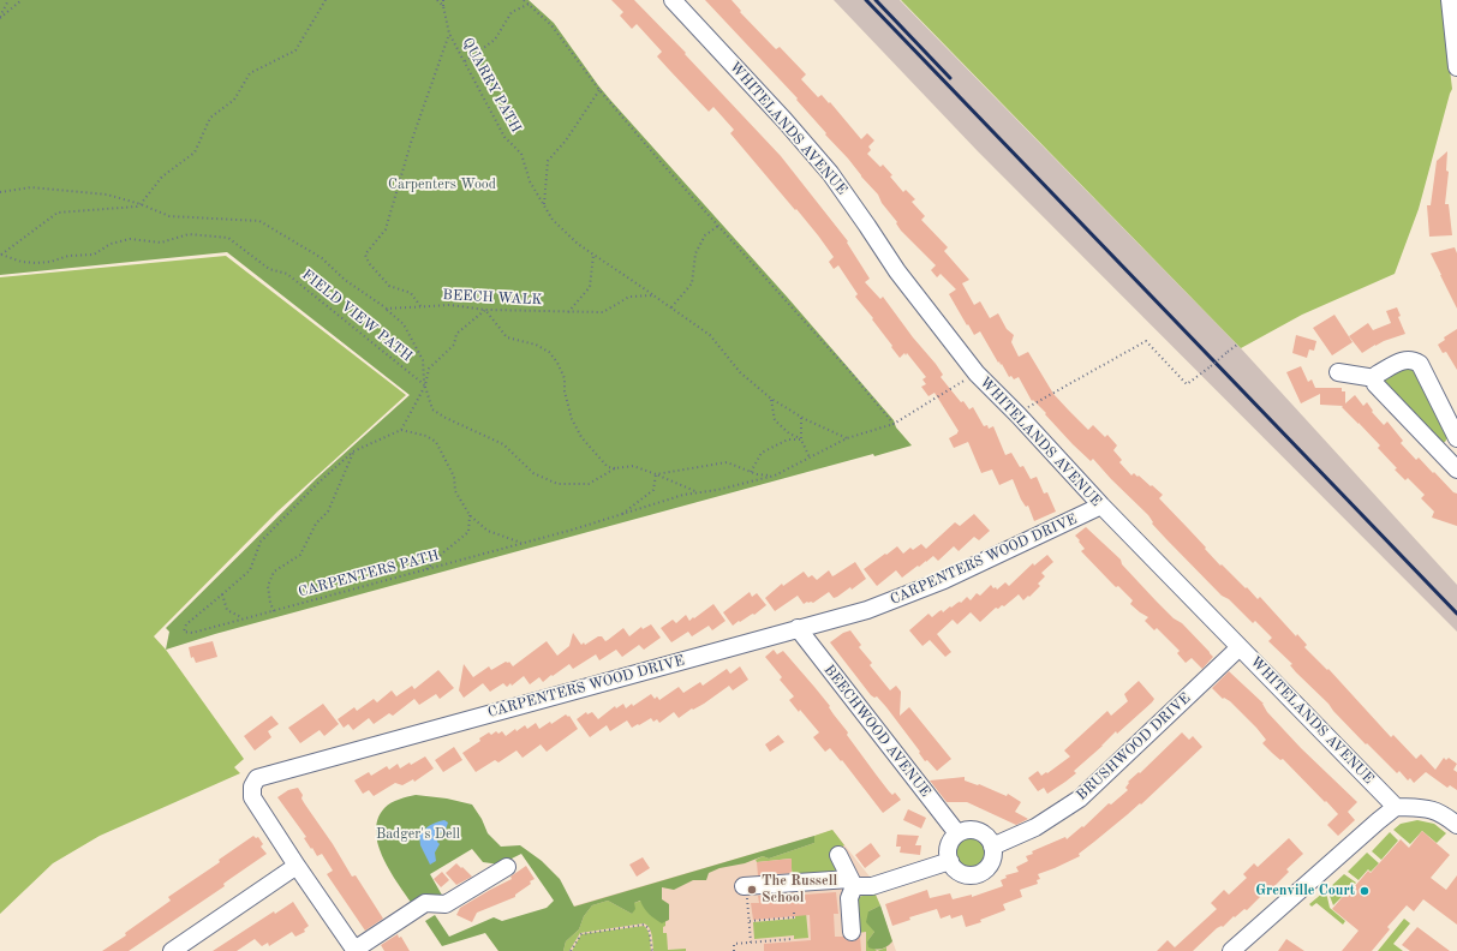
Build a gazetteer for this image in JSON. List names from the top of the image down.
{
  "streets": {
    "street": [
      "WHITELANDS AVENUE",
      "CARPENTERS WOOD DRIVE",
      "BEECHWOOD AVENUE",
      "BRUSHWOOD DRIVE"
    ],
    "path": [
      "QUARRY PATH",
      "BEECH WALK",
      "FIELD VIEW PATH",
      "CARPENTERS PATH"
    ]
  },
  "crossings": [
    ["QUARRY PATH", "BEECH WALK"],
    ["WHITELANDS AVENUE", "CARPENTERS WOOD DRIVE"],
    ["WHITELANDS AVENUE", "CARPENTERS PATH"],
    ["WHITELANDS AVENUE", "BRUSHWOOD DRIVE"],
    ["CARPENTERS WOOD DRIVE", "BEECHWOOD AVENUE"],
    ["BEECHWOOD AVENUE", "BRUSHWOOD DRIVE"]
  ],
  "parks": ["Carpenters Wood", "Badger's Dell"],
  "places": ["The Russell School", "Grenville Court"]
}
